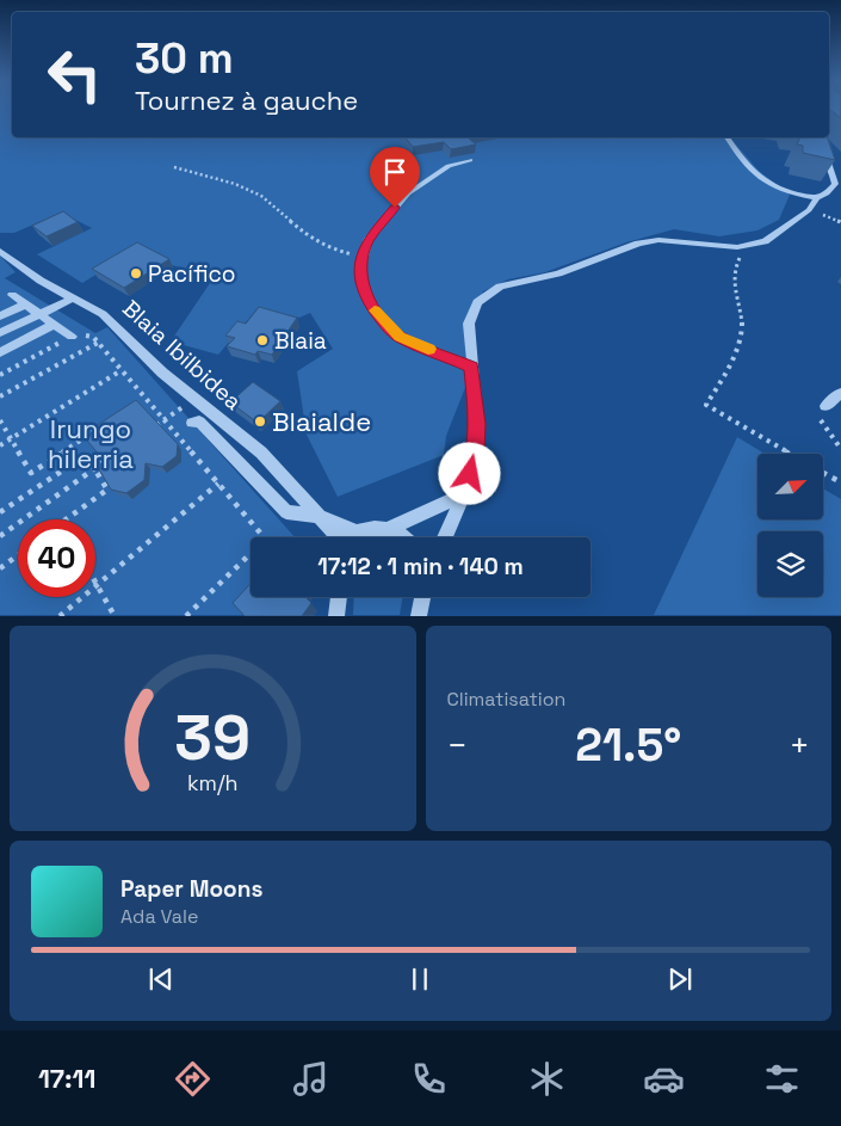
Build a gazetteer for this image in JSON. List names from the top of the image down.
{
  "streets": {
    "street": ["Blaia Ibilbidea"]
  },
  "parks": ["Irungo hilerria"],
  "places": ["Pacífico", "Blaia", "Blaialde"],
  "north": "top right",
  "page": {
    "turn": ["30 m", "Tournez à gauche"],
    "limit": "40",
    "trip": "17:12 · 1 min · 140 m",
    "tile": "Climatisation",
    "heat": ["−", "21.5°", "+"],
    "song": ["Paper Moons", "Ada Vale"],
    "tabs": "17:11",
    "gauge": ["39", "km/h"]
  }
}
